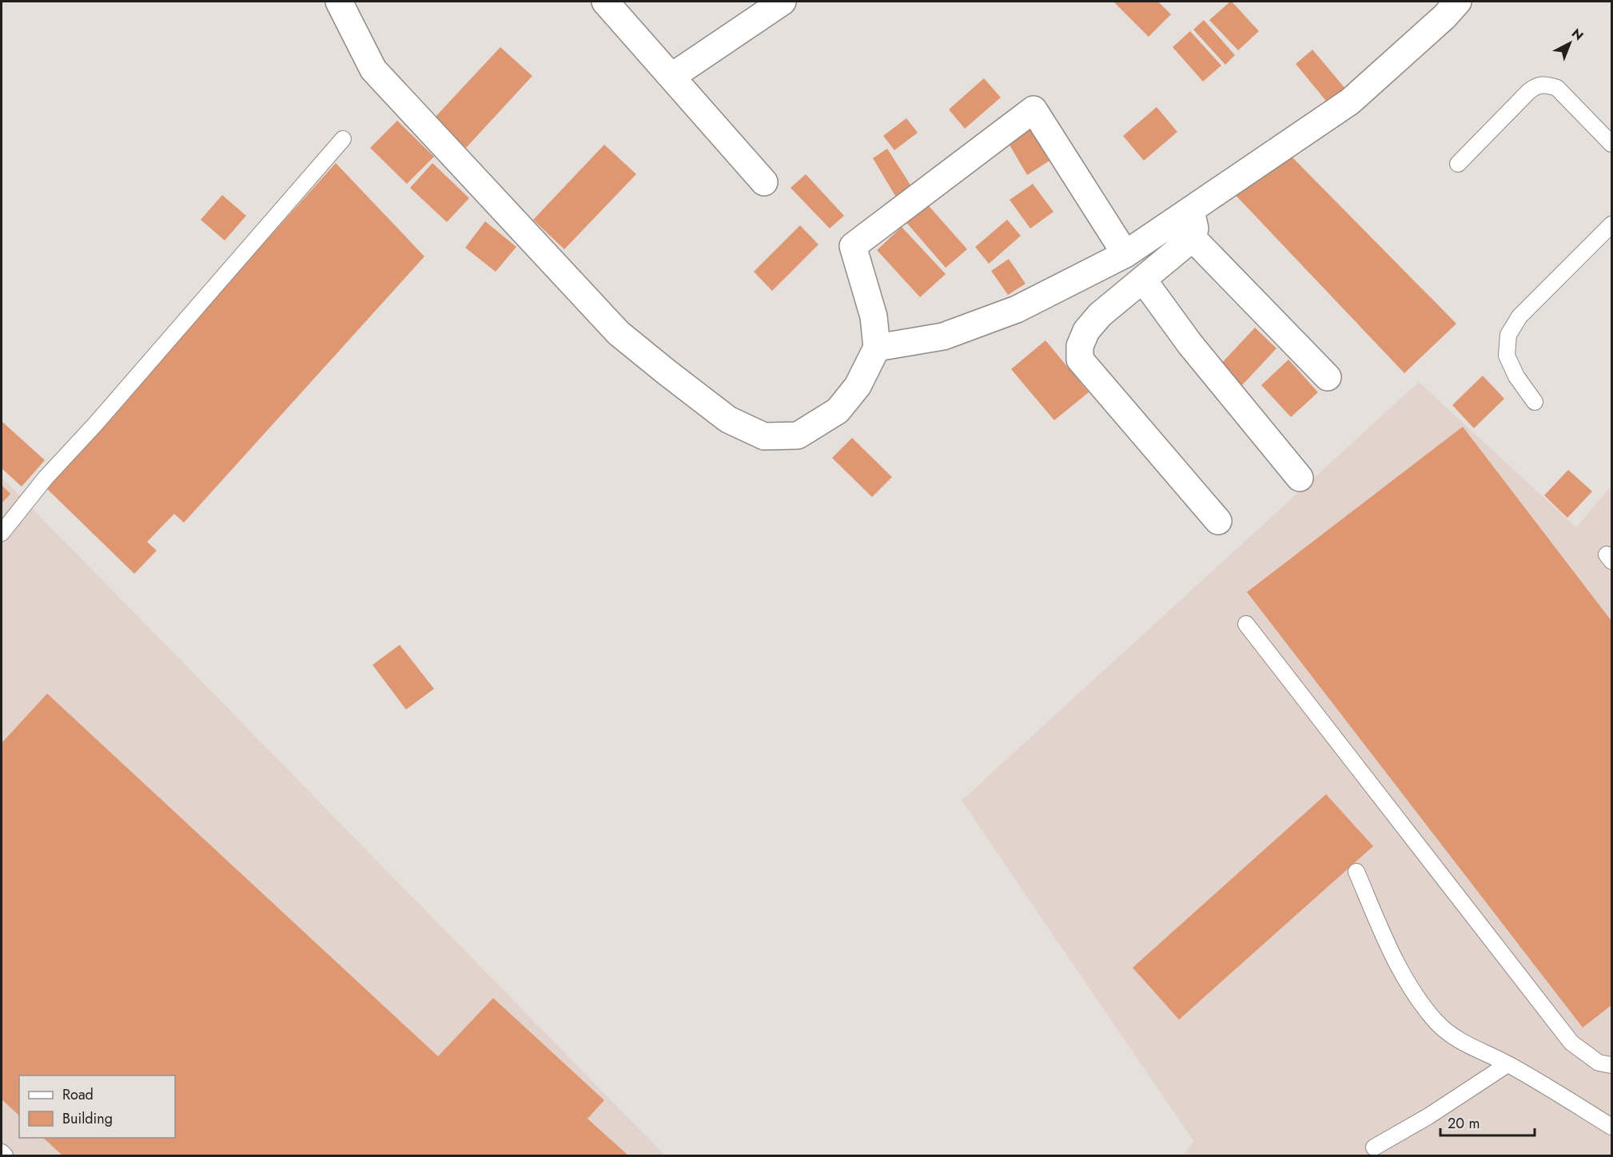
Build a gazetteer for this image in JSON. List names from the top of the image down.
{
  "legend": ["Road", "Building"],
  "scale_bar": "20 m",
  "north": "top right"
}
